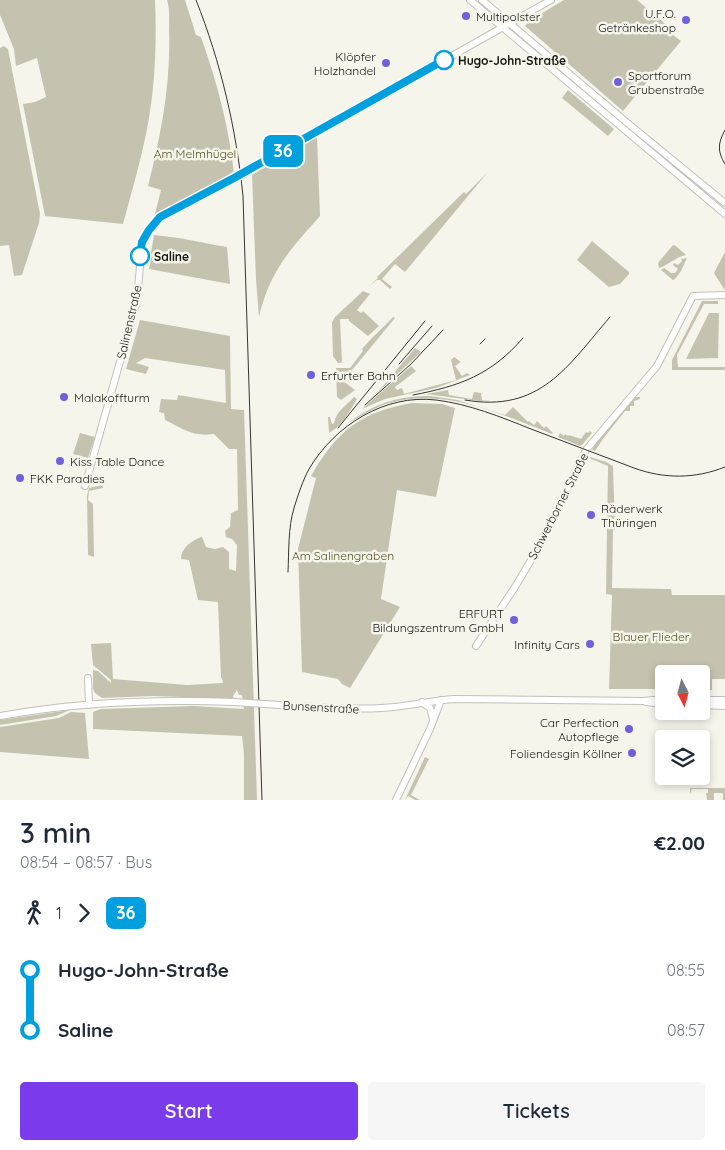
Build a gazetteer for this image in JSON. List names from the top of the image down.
{
  "streets": {
    "main road": ["Salinenstraße", "Schwerborner Straße", "Bunsenstraße"]
  },
  "parks": ["Am Melmhügel", "Am Salinengraben", "Blauer Flieder"],
  "places": [
    "Multipolster",
    "U.F.O. Getränkeshop",
    "Hugo-John-Straße",
    "Klöpfer Holzhandel",
    "Sportforum Grubenstraße",
    "Saline",
    "Erfurter Bahn",
    "Malakoffturm",
    "Kiss Table Dance",
    "FKK Paradies",
    "Räderwerk Thüringen",
    "ERFURT Bildungszentrum GmbH",
    "Infinity Cars",
    "Car Perfection Autopflege",
    "Foliendesgin Köllner"
  ],
  "lines": ["bus line 36"],
  "north": "bottom",
  "page": {
    "on_map": "36",
    "heading": ["3 min", "08:54 – 08:57 · Bus", "€2.00"],
    "legs": ["1", "36"],
    "list": [
      {
        "name": "Hugo-John-Straße",
        "value": "08:55"
      },
      {
        "name": "Saline",
        "value": "08:57"
      }
    ],
    "buttons": ["Start", "Tickets"]
  }
}
